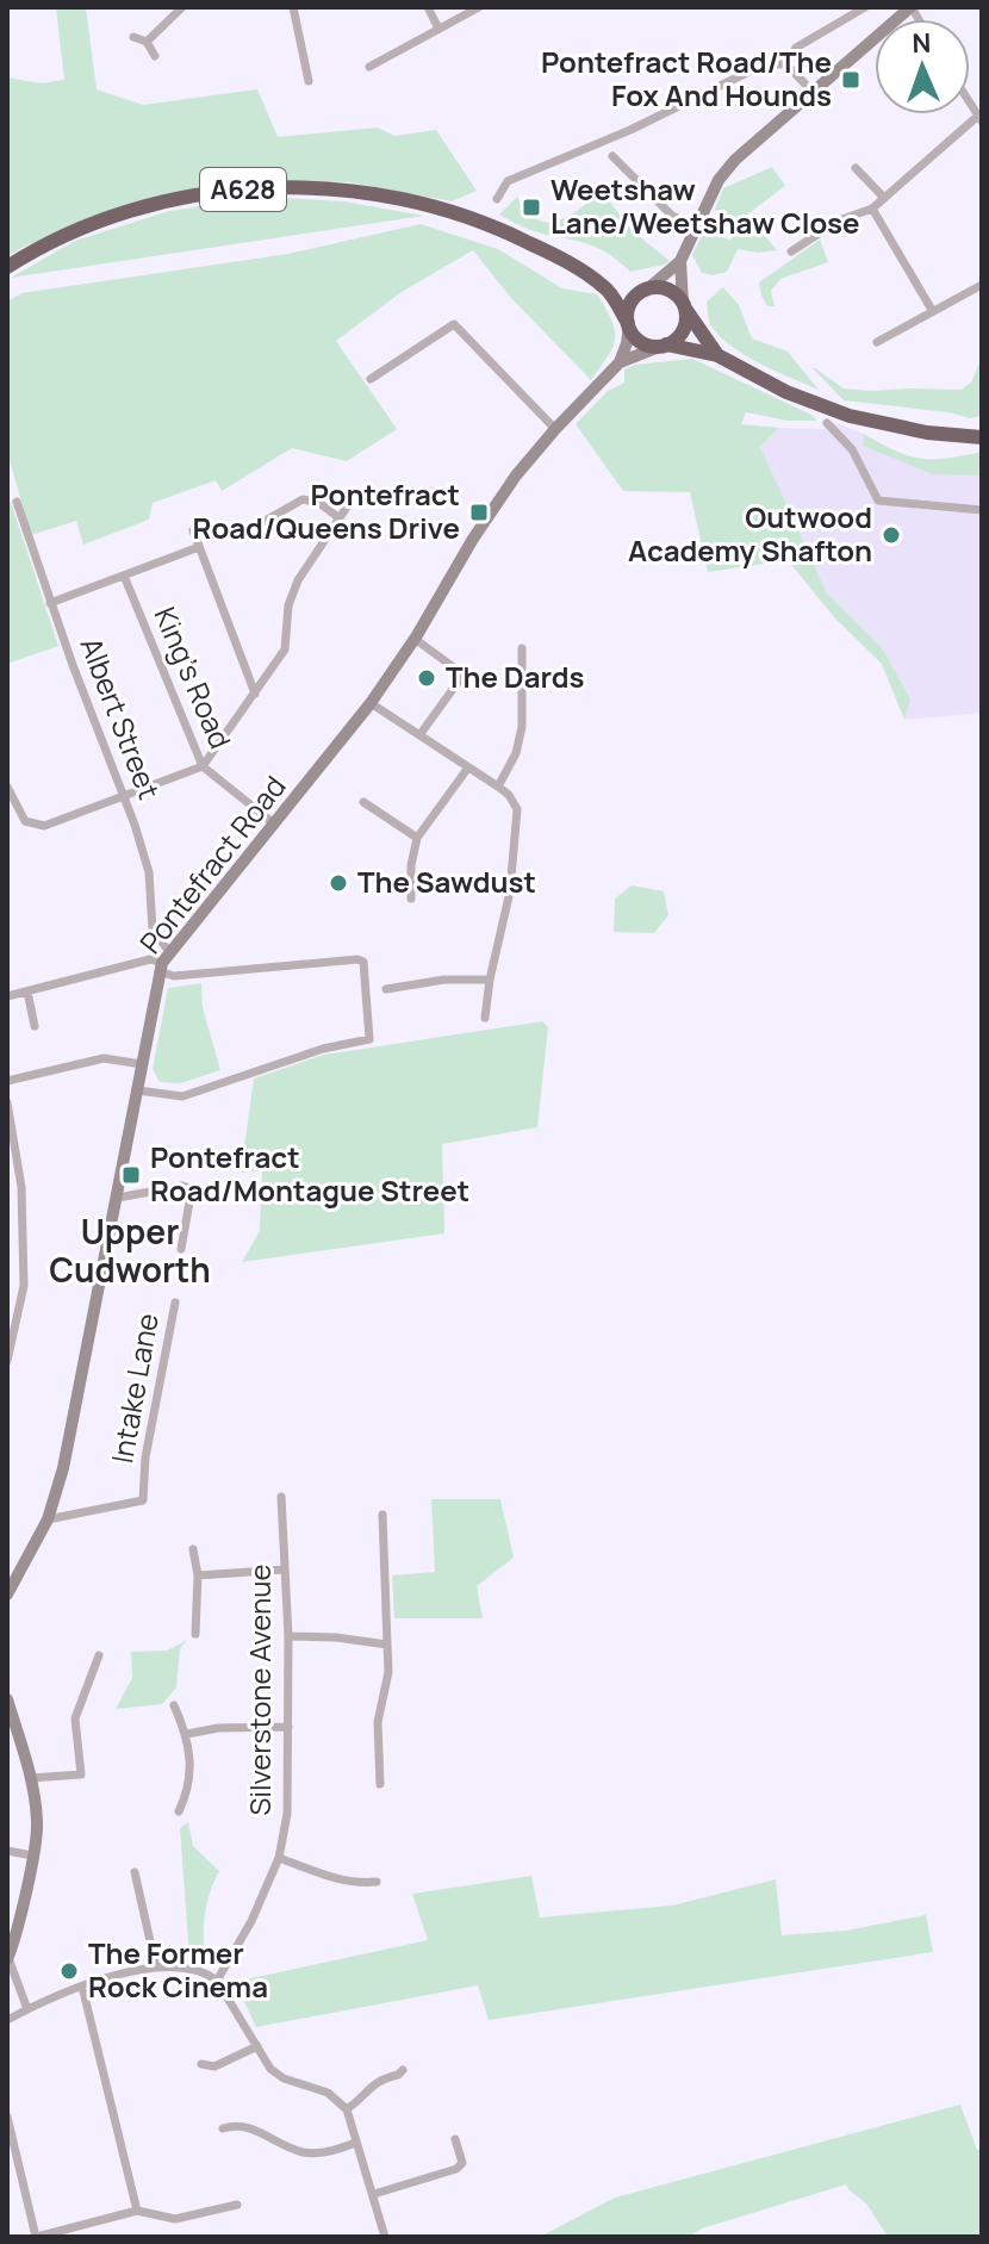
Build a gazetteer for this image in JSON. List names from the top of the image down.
{
  "streets": {
    "highway": ["A628"],
    "street": [
      "King's Road",
      "Albert Street",
      "Pontefract Road",
      "Intake Lane",
      "Silverstone Avenue"
    ]
  },
  "crossings": [
    ["A628", "Pontefract Road"],
    ["King's Road", "Pontefract Road"],
    ["Albert Street", "Pontefract Road"],
    ["Pontefract Road", "Intake Lane"]
  ],
  "districts": ["Upper Cudworth"],
  "places": {
    "transit": [
      "Pontefract Road/The Fox And Hounds",
      "Weetshaw Lane/Weetshaw Close",
      "Pontefract Road/Queens Drive",
      "Pontefract Road/Montague Street"
    ],
    "other": [
      "Outwood Academy Shafton",
      "The Dards",
      "The Sawdust",
      "The Former Rock Cinema"
    ]
  },
  "north": "top"
}
